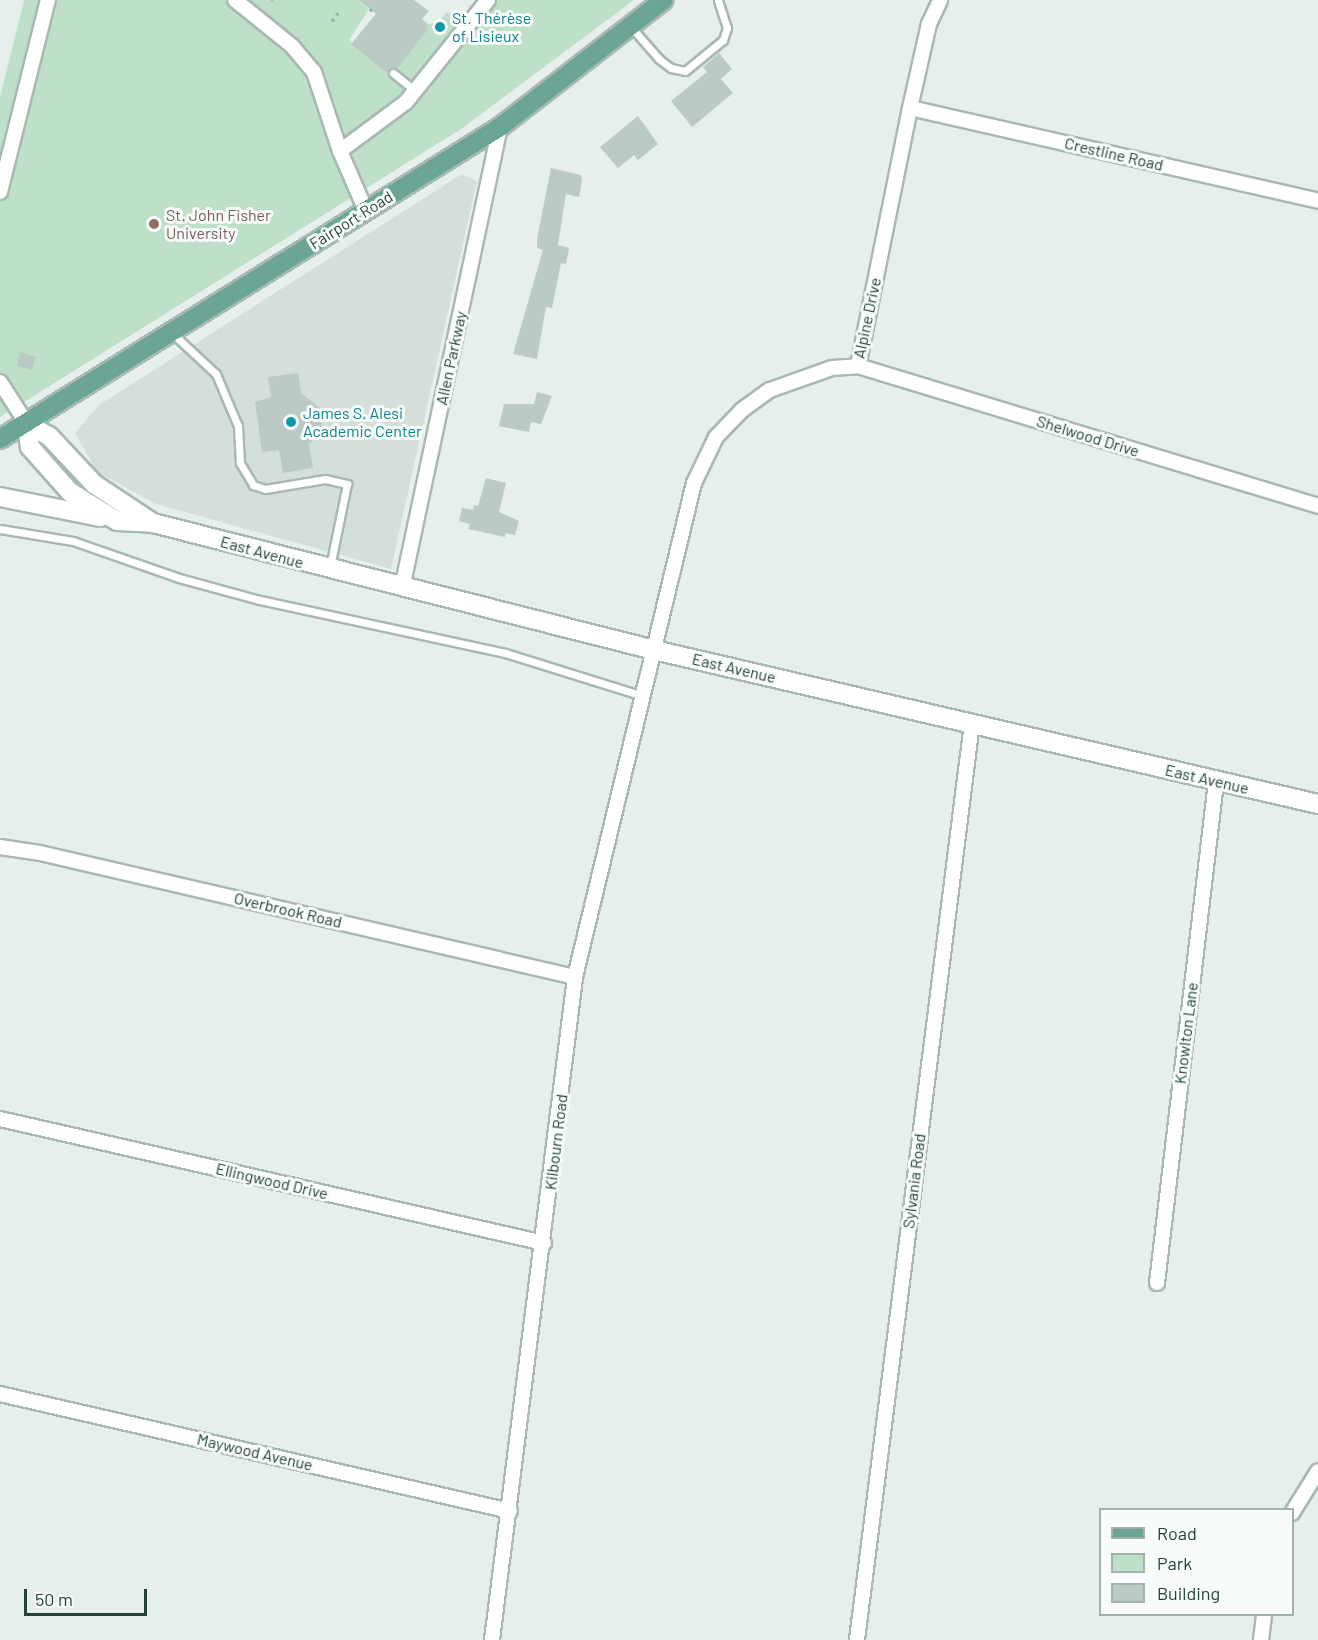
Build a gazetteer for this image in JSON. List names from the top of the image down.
{
  "streets": {
    "main road": ["Fairport Road", "East Avenue"],
    "street": [
      "Crestline Road",
      "Alpine Drive",
      "Allen Parkway",
      "Shelwood Drive",
      "Overbrook Road",
      "Knowlton Lane",
      "Kilbourn Road",
      "Ellingwood Drive",
      "Sylvania Road",
      "Maywood Avenue"
    ]
  },
  "crossings": [
    ["Crestline Road", "Alpine Drive"],
    ["Fairport Road", "Allen Parkway"],
    ["Fairport Road", "East Avenue"],
    ["Alpine Drive", "Shelwood Drive"],
    ["Alpine Drive", "East Avenue"],
    ["Alpine Drive", "Kilbourn Road"],
    ["Allen Parkway", "East Avenue"],
    ["East Avenue", "Knowlton Lane"],
    ["East Avenue", "Kilbourn Road"],
    ["East Avenue", "Sylvania Road"],
    ["Overbrook Road", "Kilbourn Road"],
    ["Kilbourn Road", "Ellingwood Drive"],
    ["Kilbourn Road", "Maywood Avenue"]
  ],
  "places": ["St. Thérèse of Lisieux", "St. John Fisher University", "James S. Alesi Academic Center"],
  "legend": ["Road", "Park", "Building"],
  "scale_bar": "50 m"
}
